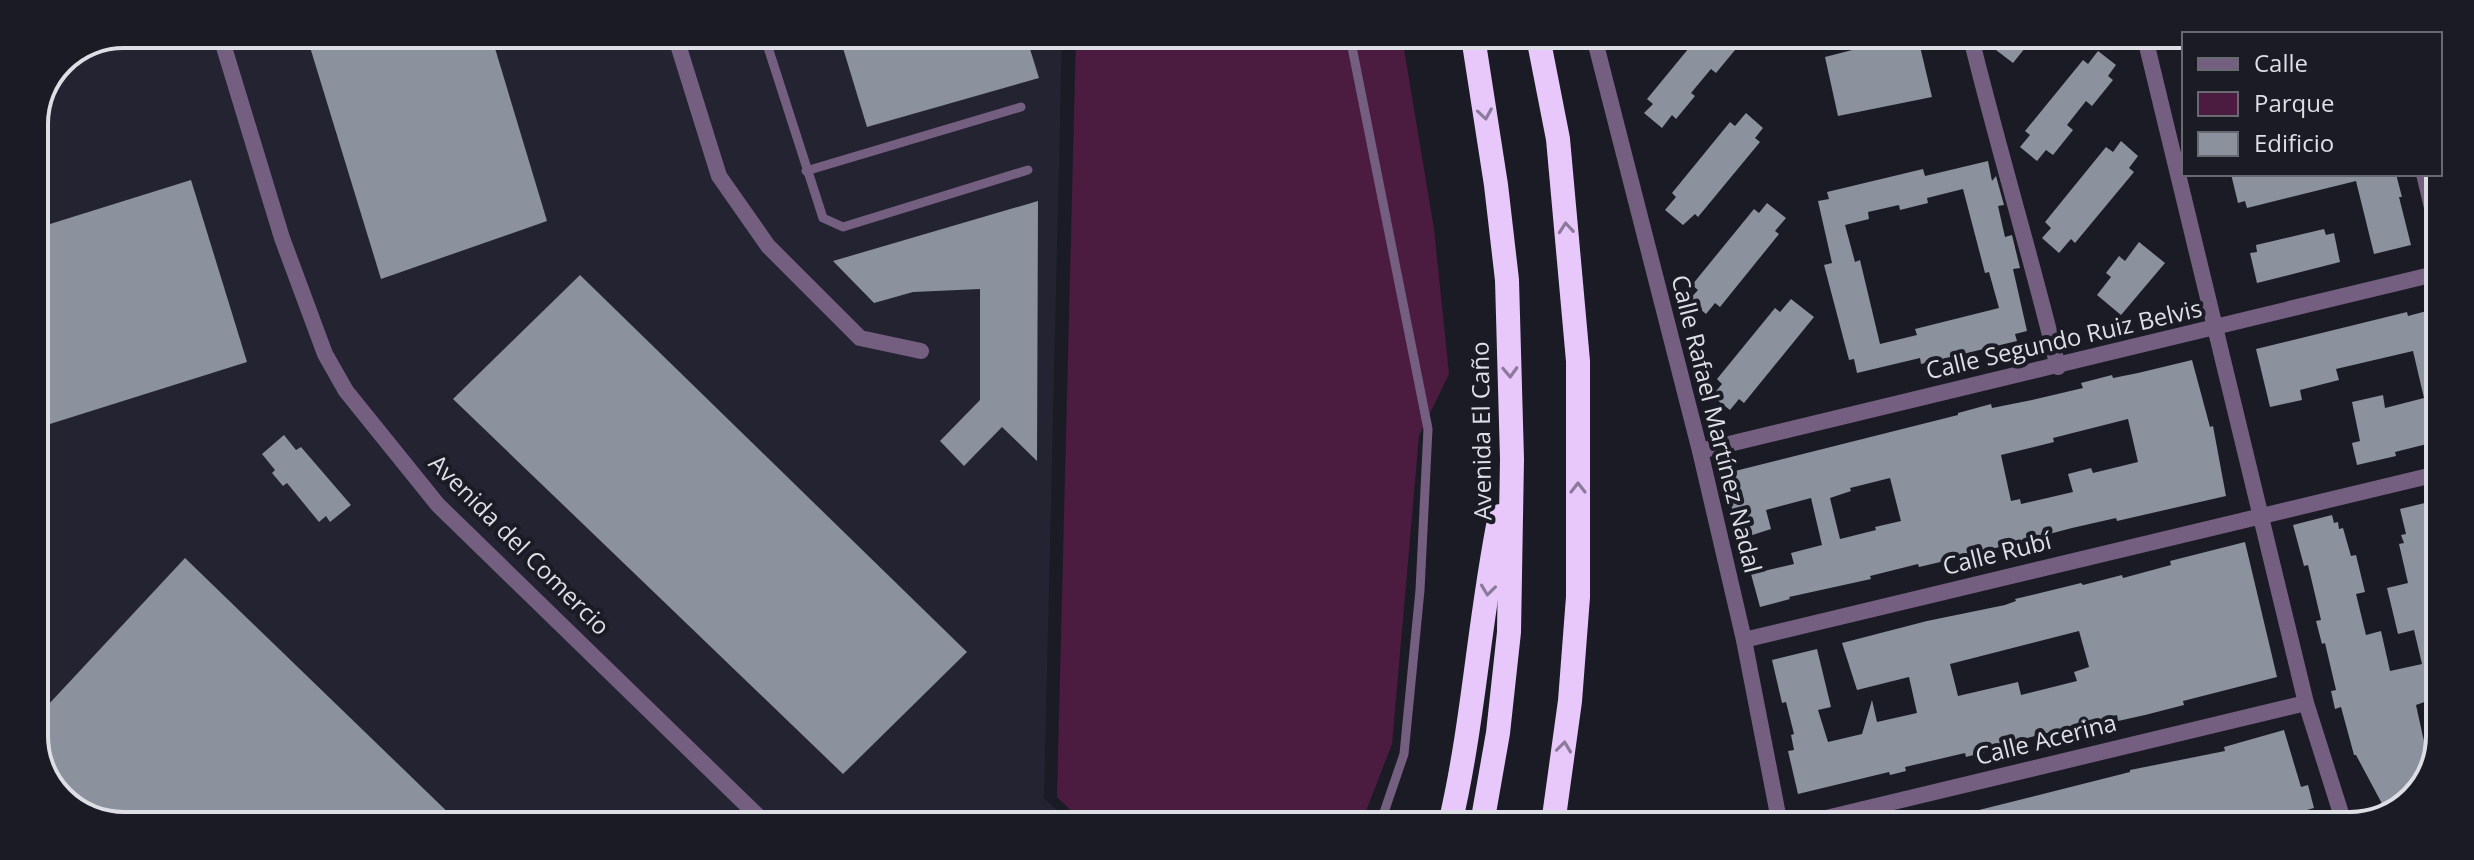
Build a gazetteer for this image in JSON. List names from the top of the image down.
{
  "streets": {
    "highway": ["Avenida El Caño"],
    "street": [
      "Calle Segundo Ruiz Belvis",
      "Calle Rafael Martínez Nadal",
      "Avenida del Comercio",
      "Calle Rubí",
      "Calle Acerina"
    ]
  },
  "crossings": [
    ["Calle Segundo Ruiz Belvis", "Calle Rafael Martínez Nadal"],
    ["Calle Rafael Martínez Nadal", "Calle Rubí"]
  ],
  "legend": ["Calle", "Parque", "Edificio"]
}
